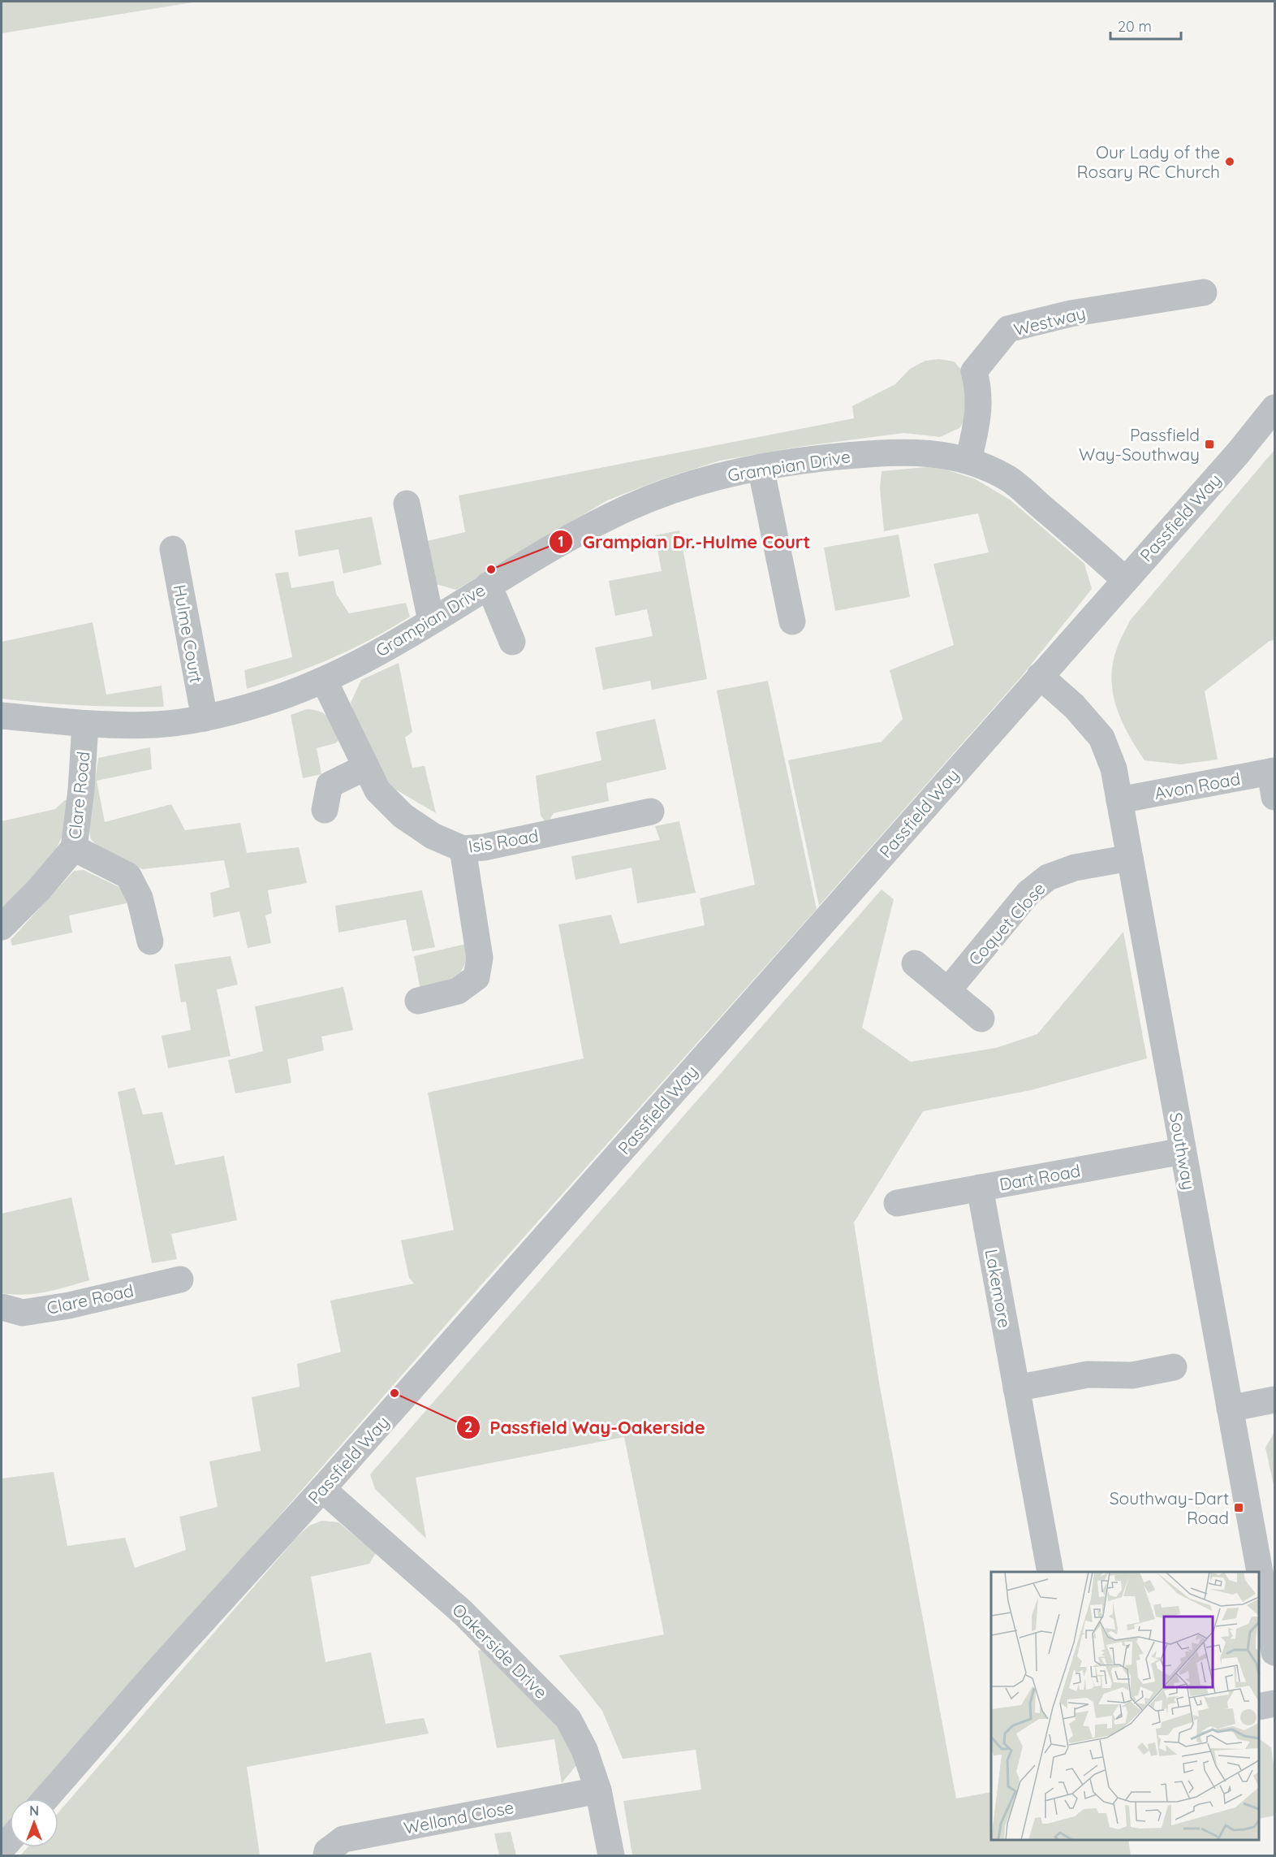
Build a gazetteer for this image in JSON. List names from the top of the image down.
{
  "streets": {
    "street": [
      "Westway",
      "Grampian Drive",
      "Passfield Way",
      "Hulme Court",
      "Avon Road",
      "Clare Road",
      "Isis Road",
      "Coquet Close",
      "Southway",
      "Dart Road",
      "Lakemore",
      "Oakerside Drive",
      "Welland Close"
    ]
  },
  "crossings": [
    ["Westway", "Grampian Drive"],
    ["Grampian Drive", "Passfield Way"],
    ["Grampian Drive", "Hulme Court"],
    ["Grampian Drive", "Clare Road"],
    ["Grampian Drive", "Isis Road"],
    ["Passfield Way", "Southway"],
    ["Passfield Way", "Oakerside Drive"],
    ["Avon Road", "Southway"],
    ["Coquet Close", "Southway"],
    ["Southway", "Dart Road"],
    ["Dart Road", "Lakemore"],
    ["Oakerside Drive", "Welland Close"]
  ],
  "places": {
    "other": ["Our Lady of the Rosary RC Church", "Grampian Dr.-Hulme Court", "Passfield Way-Oakerside"],
    "transit": ["Passfield Way-Southway", "Southway-Dart Road"]
  },
  "scale_bar": "20 m",
  "north": "top"
}
